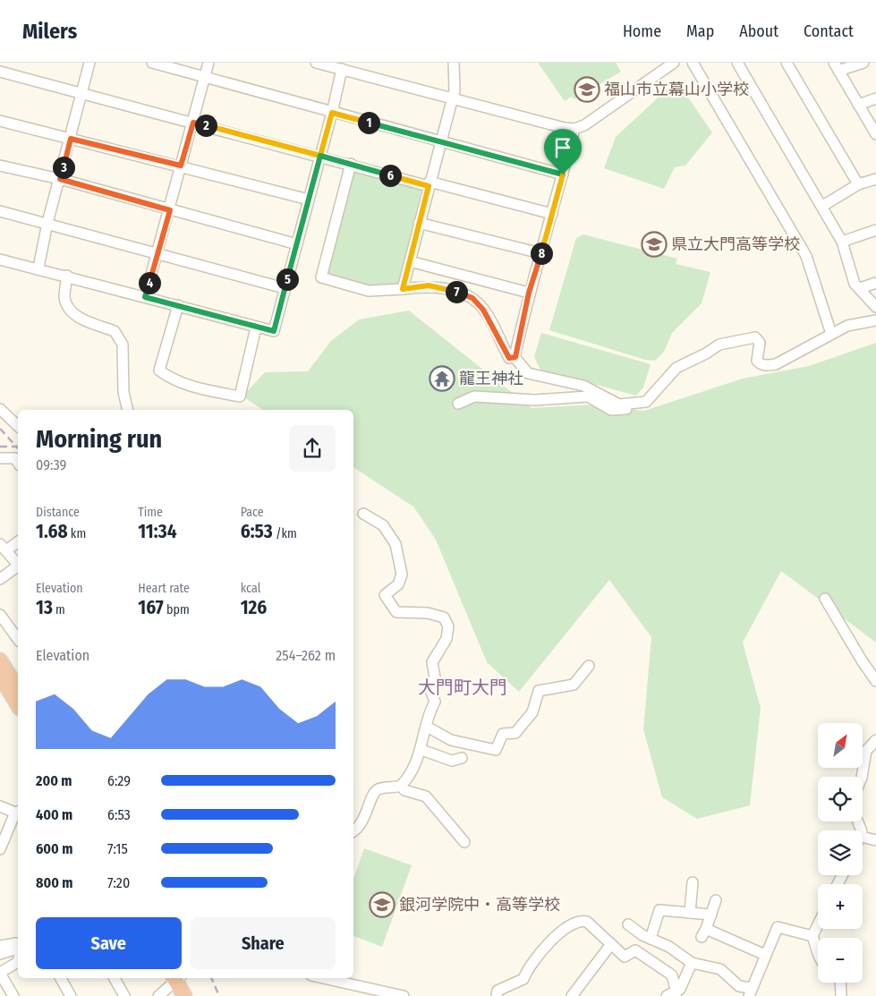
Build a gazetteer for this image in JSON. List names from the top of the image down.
{
  "districts": ["大門町大門"],
  "places": {
    "school or university": ["福山市立幕山小学校", "県立大門高等学校", "銀河学院中・高等学校"],
    "temple": ["龍王神社"]
  },
  "north": "top right",
  "page": {
    "header": "Milers",
    "nav": [
      "Home",
      "Map",
      "About",
      "Contact"
    ],
    "pins": [
      "1",
      "2",
      "3",
      "6",
      "8",
      "5",
      "4",
      "7"
    ],
    "heading": ["Morning run", "09:39"],
    "stats": [
      ["Distance", "1.68 km"],
      ["Time", "11:34"],
      ["Pace", "6:53 /km"],
      ["Elevation", "13 m"],
      ["Heart rate", "167 bpm"],
      ["kcal", "126"]
    ],
    "chart": ["Elevation", "254–262 m"],
    "map_buttons": ["+", "−"],
    "list": [
      {
        "name": "200 m",
        "note": "6:29"
      },
      {
        "name": "400 m",
        "note": "6:53"
      },
      {
        "name": "600 m",
        "note": "7:15"
      },
      {
        "name": "800 m",
        "note": "7:20"
      }
    ],
    "buttons": ["Save", "Share"]
  }
}
